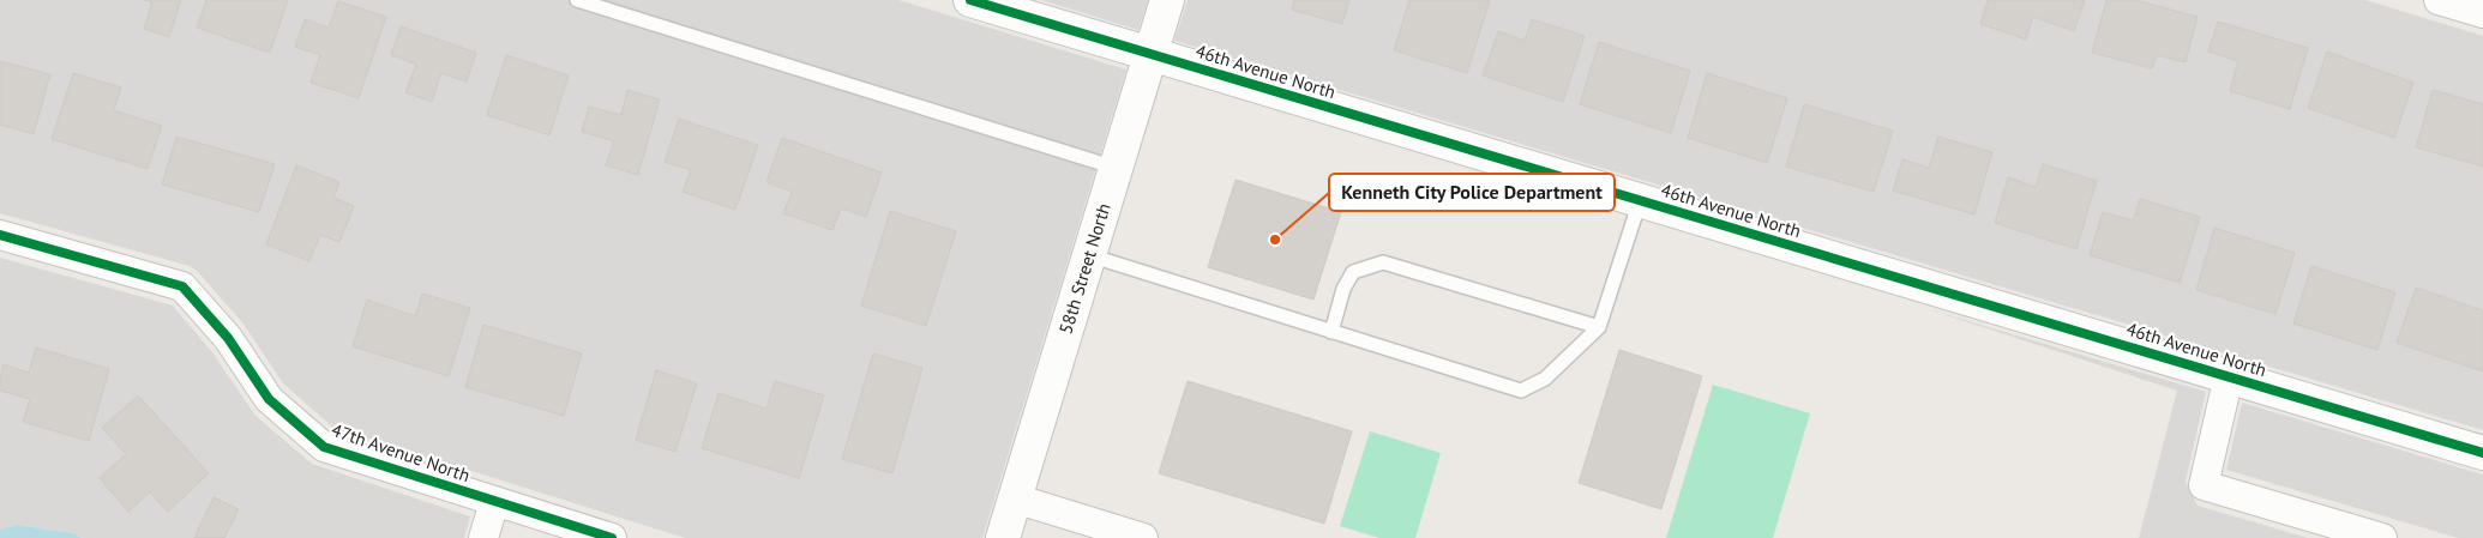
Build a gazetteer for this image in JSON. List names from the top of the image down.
{
  "streets": {
    "street": ["46th Avenue North", "58th Street North", "47th Avenue North"]
  },
  "crossings": [
    ["46th Avenue North", "58th Street North"]
  ],
  "places": ["Kenneth City Police Department"]
}
